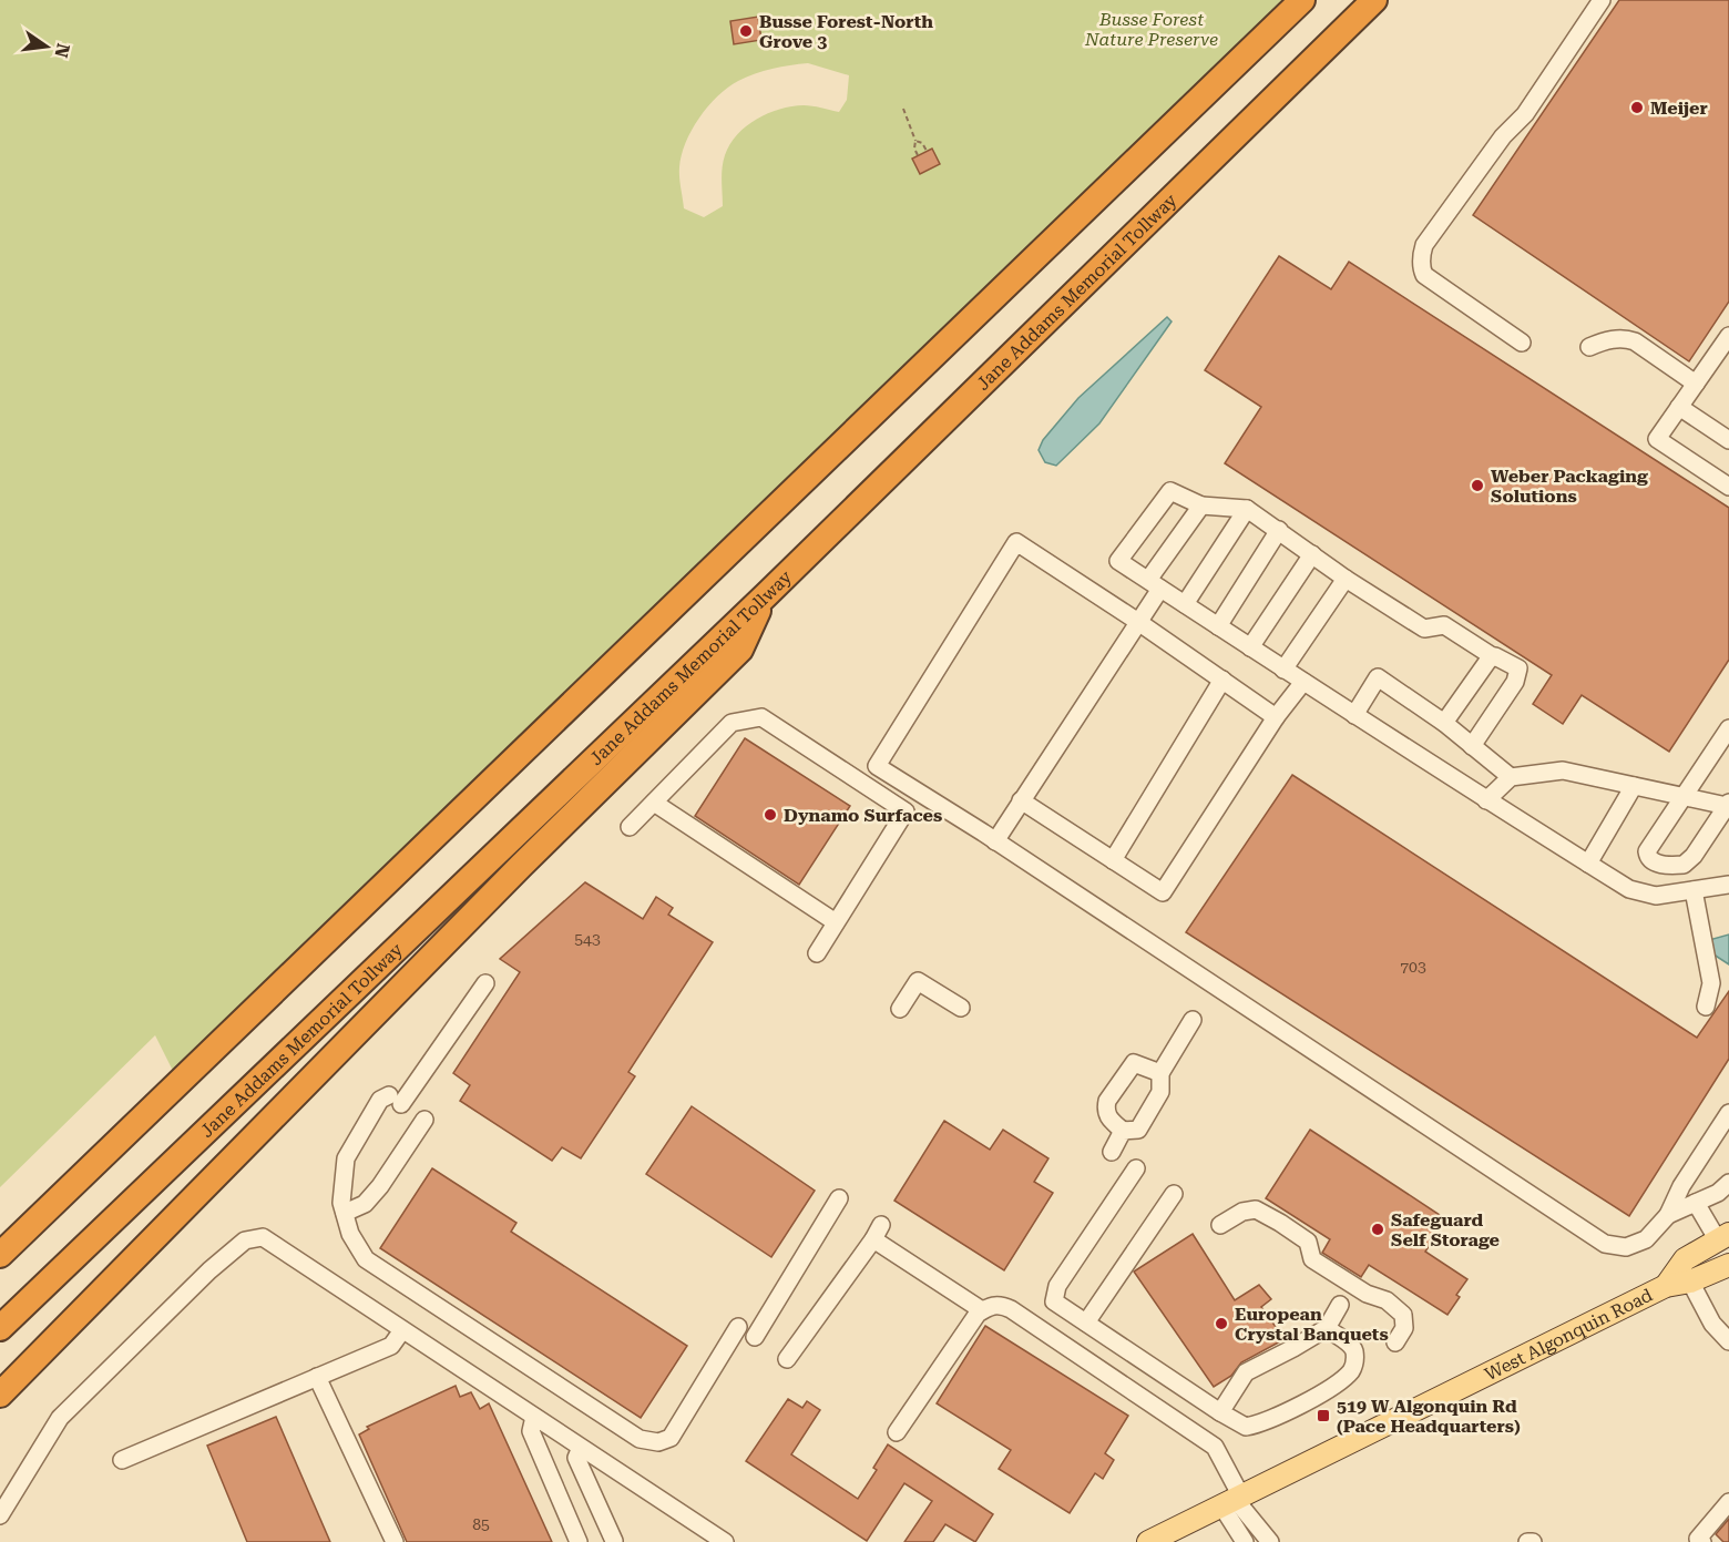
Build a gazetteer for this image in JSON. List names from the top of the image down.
{
  "streets": {
    "highway": ["Jane Addams Memorial Tollway"],
    "main road": ["West Algonquin Road"]
  },
  "parks": ["Busse Forest Nature Preserve"],
  "places": {
    "other": [
      "Busse Forest-North Grove 3",
      "Meijer",
      "Weber Packaging Solutions",
      "Dynamo Surfaces",
      "Safeguard Self Storage",
      "European Crystal Banquets"
    ],
    "transit": ["519 W Algonquin Rd (Pace Headquarters)"]
  },
  "house_numbers": ["543", "703", "85"],
  "north": "right"
}
